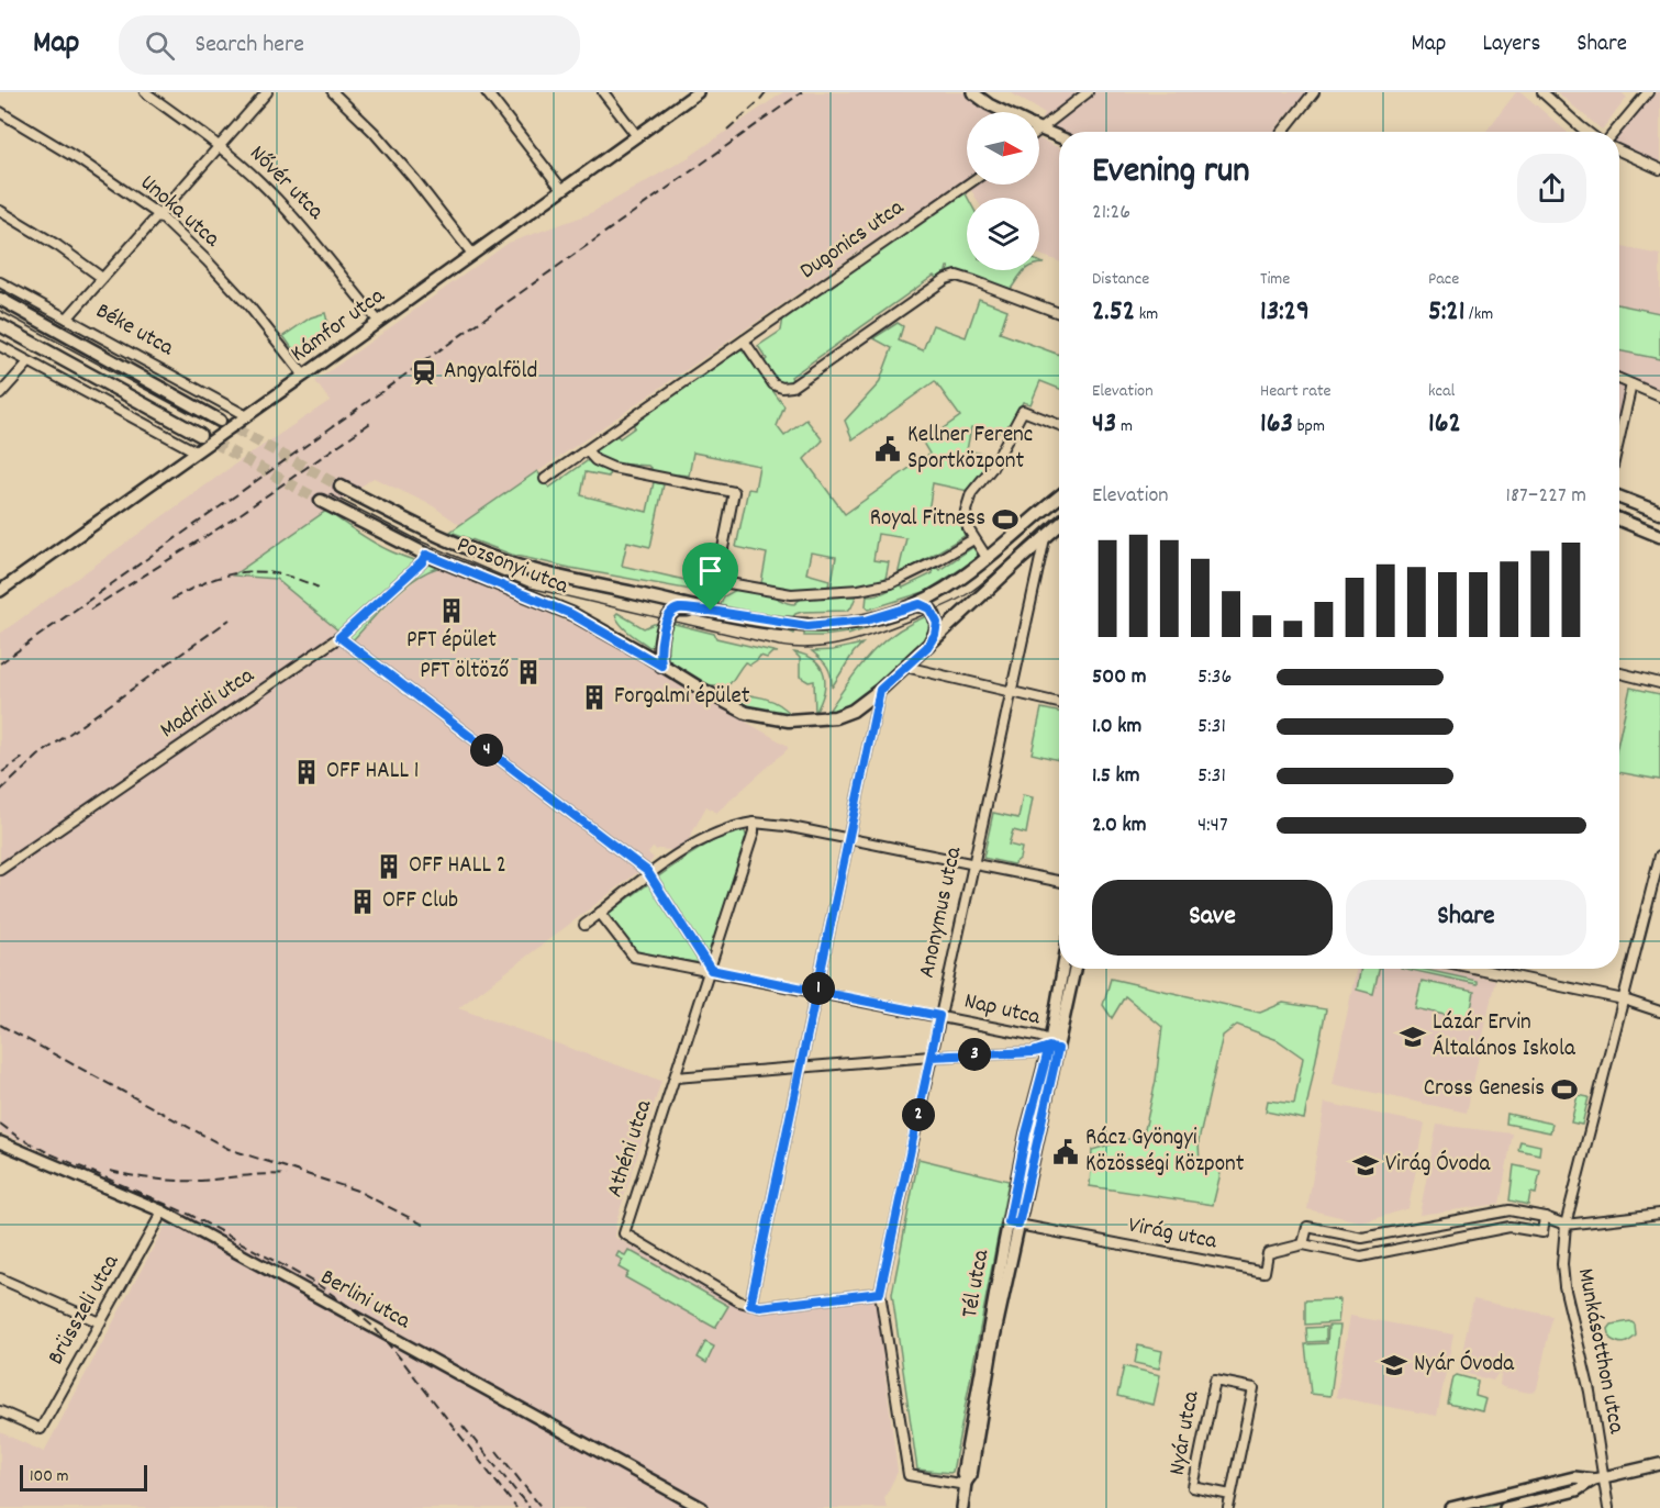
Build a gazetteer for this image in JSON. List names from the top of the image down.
{
  "streets": {
    "main road": ["Béke utca", "Pozsonyi utca"],
    "street": [
      "Nővér utca",
      "Unoka utca",
      "Dugonics utca",
      "Kámfor utca",
      "Madridi utca",
      "Anonymus utca",
      "Nap utca",
      "Athéni utca",
      "Virág utca",
      "Tél utca",
      "Berlini utca",
      "Brüsszeli utca",
      "Munkásotthon utca",
      "Nyár utca"
    ]
  },
  "crossings": [
    ["Nővér utca", "Kámfor utca"],
    ["Unoka utca", "Kámfor utca"],
    ["Kámfor utca", "Béke utca"],
    ["Pozsonyi utca", "Madridi utca"],
    ["Pozsonyi utca", "Anonymus utca"],
    ["Anonymus utca", "Nap utca"],
    ["Anonymus utca", "Tél utca"],
    ["Nap utca", "Athéni utca"],
    ["Nap utca", "Tél utca"],
    ["Virág utca", "Tél utca"],
    ["Virág utca", "Munkásotthon utca"],
    ["Berlini utca", "Brüsszeli utca"]
  ],
  "places": {
    "station": ["Angyalföld"],
    "public building": ["Kellner Ferenc Sportközpont", "Rácz Gyöngyi Közösségi Központ"],
    "sports": ["Royal Fitness", "Cross Genesis"],
    "building": [
      "PFT épület",
      "PFT öltöző",
      "Forgalmi épület",
      "OFF HALL 1",
      "OFF HALL 2",
      "OFF Club"
    ],
    "school or university": ["Lázár Ervin Általános Iskola", "Virág Óvoda", "Nyár Óvoda"]
  },
  "scale_bar": "100 m",
  "north": "right",
  "page": {
    "header": "Map",
    "search": "Search here",
    "nav": ["Map", "Layers", "Share"],
    "heading": ["Evening run", "21:26"],
    "stats": [
      ["Distance", "2.52 km"],
      ["Time", "13:29"],
      ["Pace", "5:21 /km"],
      ["Elevation", "43 m"],
      ["Heart rate", "163 bpm"],
      ["kcal", "162"]
    ],
    "chart": ["Elevation", "187–227 m"],
    "list": [
      {
        "name": "500 m",
        "note": "5:36"
      },
      {
        "name": "1.0 km",
        "note": "5:31"
      },
      {
        "name": "1.5 km",
        "note": "5:31"
      },
      {
        "name": "2.0 km",
        "note": "4:47"
      }
    ],
    "pins": [
      "4",
      "1",
      "3",
      "2"
    ],
    "buttons": ["Save", "Share"],
    "scale": "100 m"
  }
}
